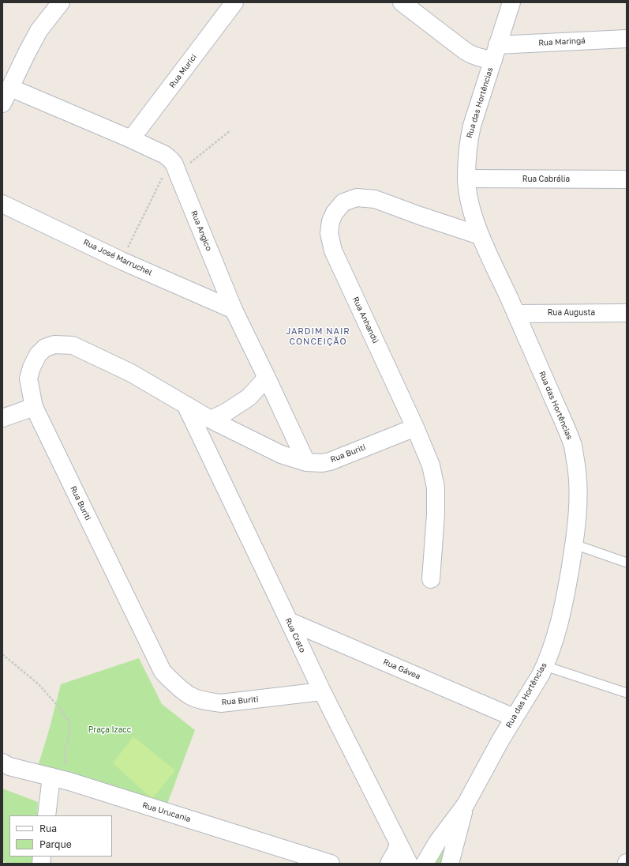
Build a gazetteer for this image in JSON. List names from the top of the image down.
{
  "streets": {
    "street": [
      "Rua Maringá",
      "Rua Murici",
      "Rua das Hortências",
      "Rua Cabrália",
      "Rua Angico",
      "Rua José Marruchel",
      "Rua Augusta",
      "Rua Anhandú",
      "Rua Buriti",
      "Rua Crato",
      "Rua Gávea",
      "Rua Urucania"
    ]
  },
  "crossings": [
    ["Rua Maringá", "Rua das Hortências"],
    ["Rua das Hortências", "Rua Cabrália"],
    ["Rua das Hortências", "Rua Augusta"],
    ["Rua das Hortências", "Rua Anhandú"],
    ["Rua das Hortências", "Rua Gávea"],
    ["Rua Angico", "Rua José Marruchel"],
    ["Rua Angico", "Rua Buriti"],
    ["Rua Anhandú", "Rua Buriti"],
    ["Rua Buriti", "Rua Crato"],
    ["Rua Crato", "Rua Gávea"]
  ],
  "districts": ["JARDIM NAIR CONCEIÇÃO"],
  "parks": ["Praça Izacc"],
  "legend": ["Rua", "Parque"]
}
